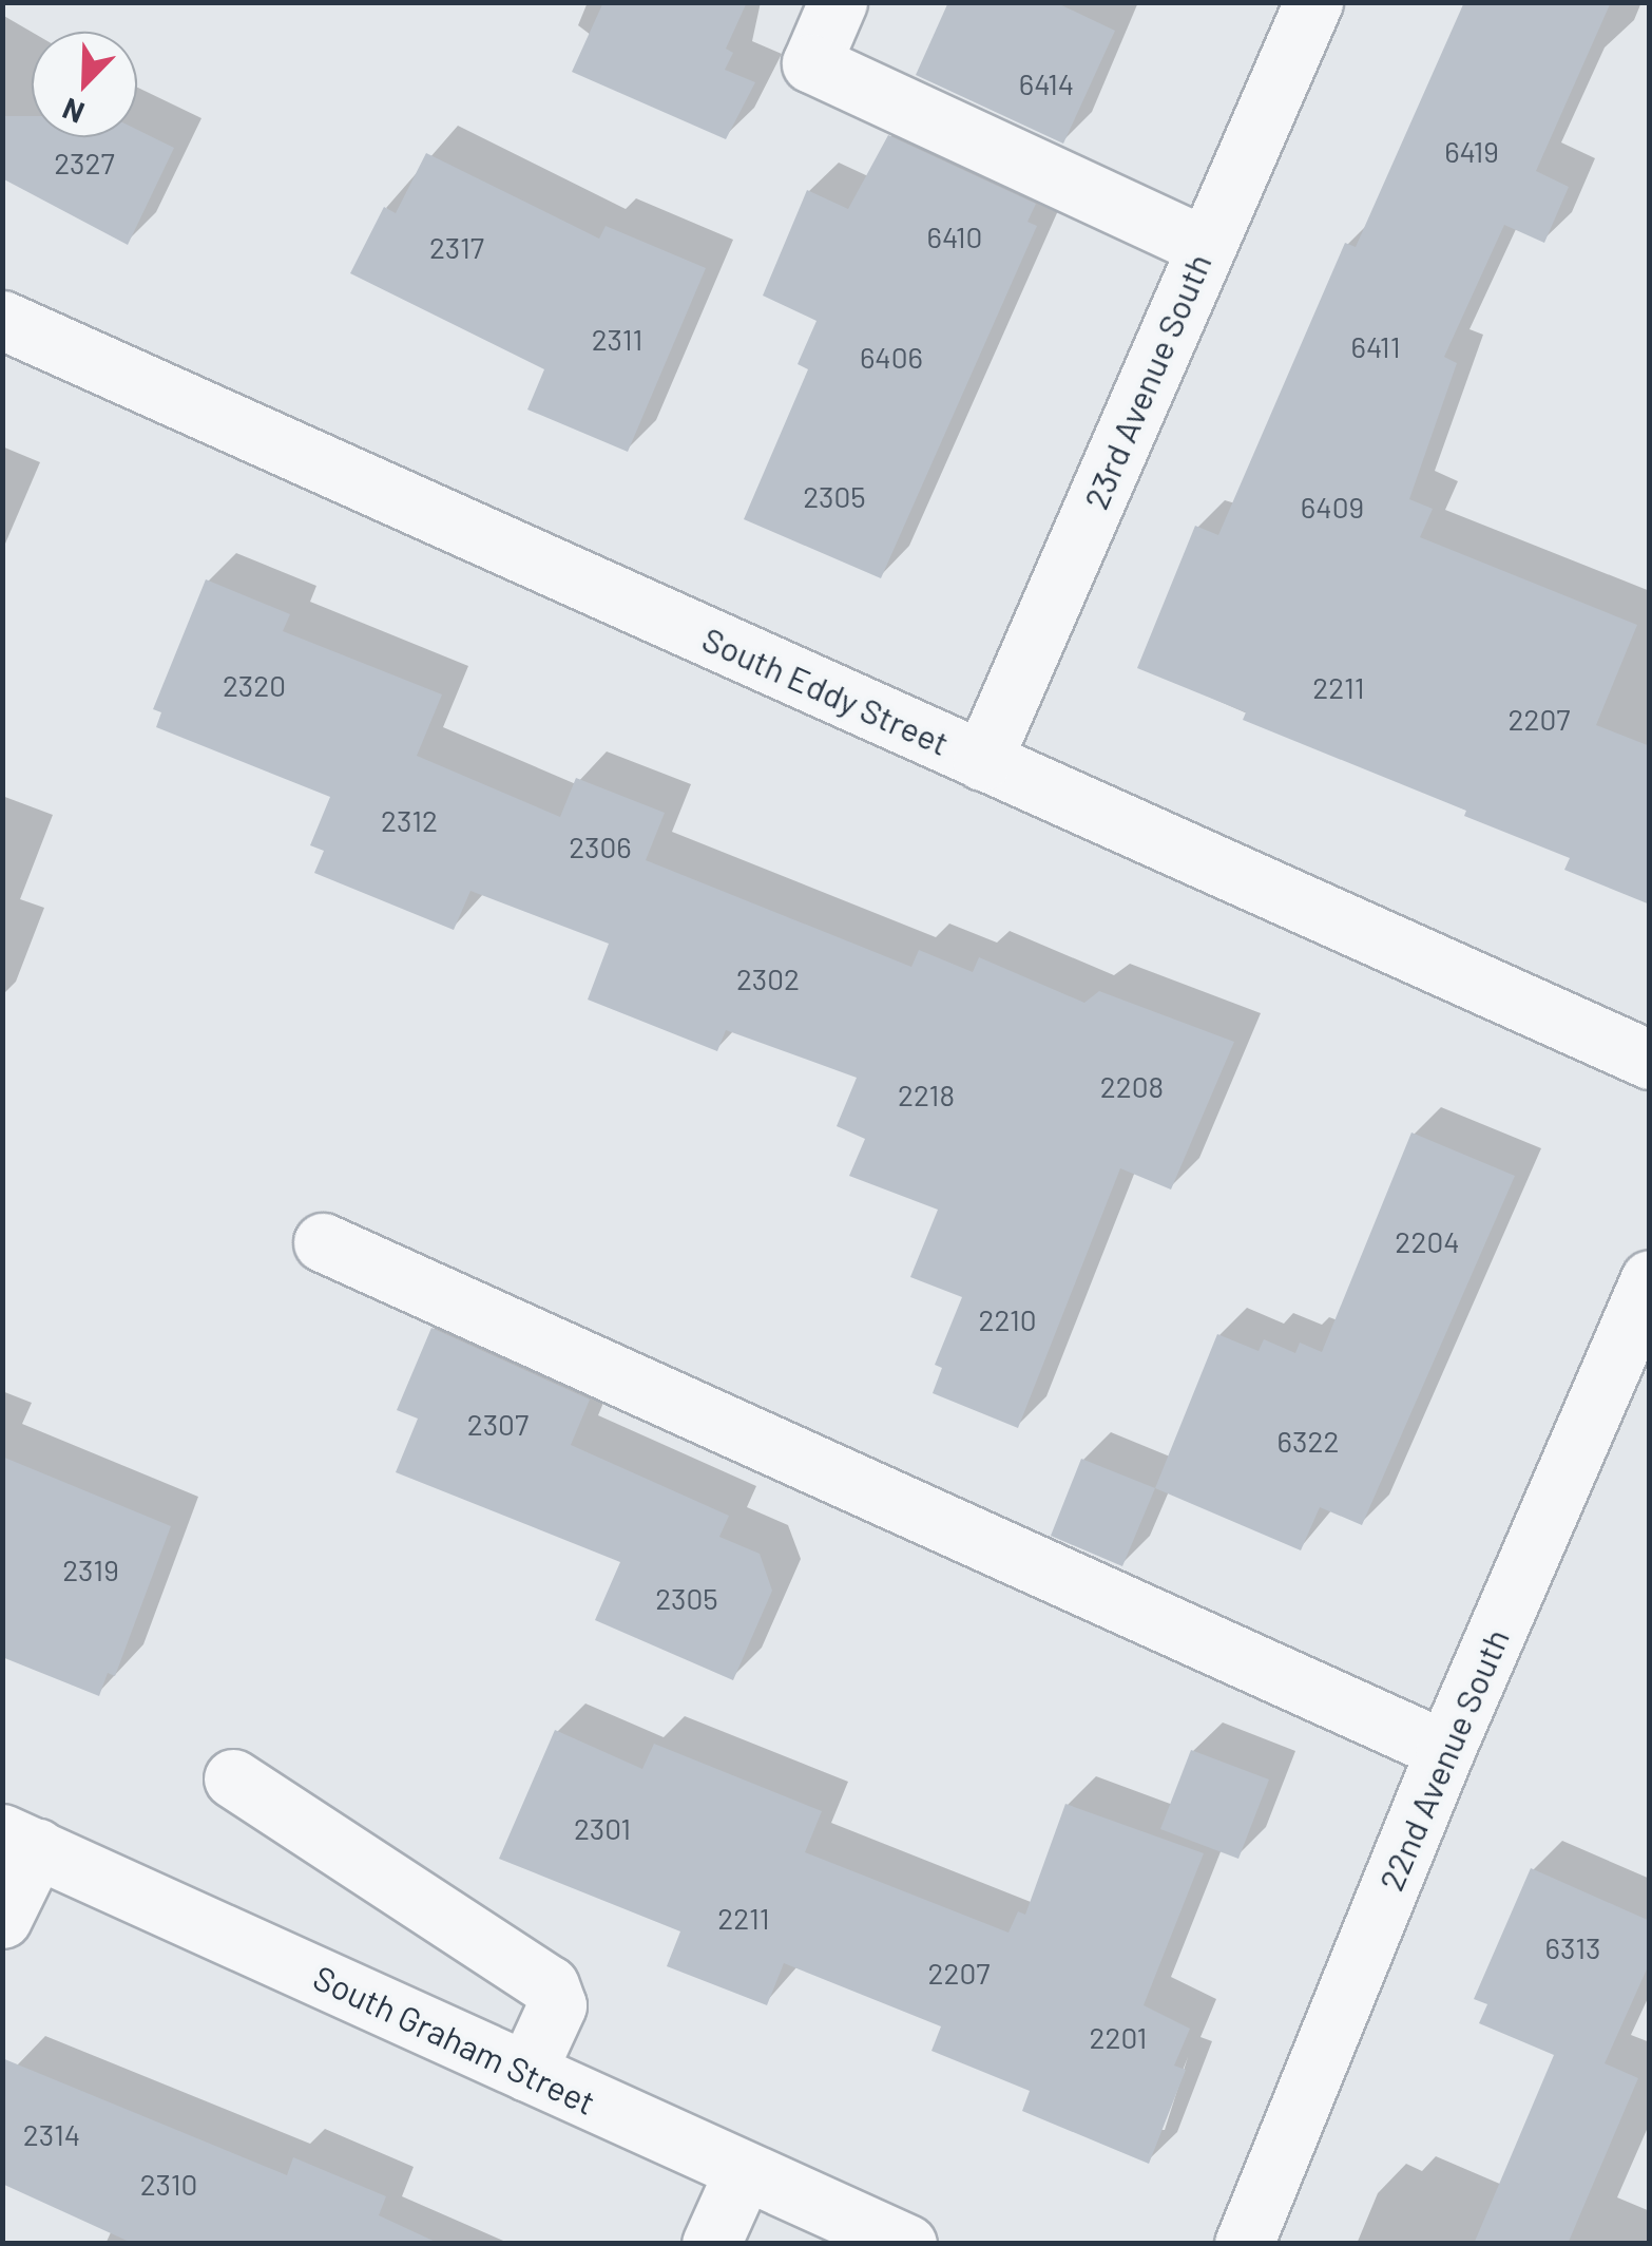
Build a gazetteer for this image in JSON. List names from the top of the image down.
{
  "streets": {
    "street": [
      "23rd Avenue South",
      "South Eddy Street",
      "22nd Avenue South",
      "South Graham Street"
    ]
  },
  "crossings": [
    ["23rd Avenue South", "South Eddy Street"]
  ],
  "house_numbers": [
    "6414",
    "6419",
    "2327",
    "6410",
    "2317",
    "2311",
    "6411",
    "6406",
    "2305",
    "6409",
    "2320",
    "2211",
    "2207",
    "2312",
    "2306",
    "2302",
    "2208",
    "2218",
    "2204",
    "2210",
    "2307",
    "6322",
    "2319",
    "2305",
    "2301",
    "2211",
    "6313",
    "2207",
    "2201",
    "2314",
    "2310"
  ],
  "north": "bottom left"
}
